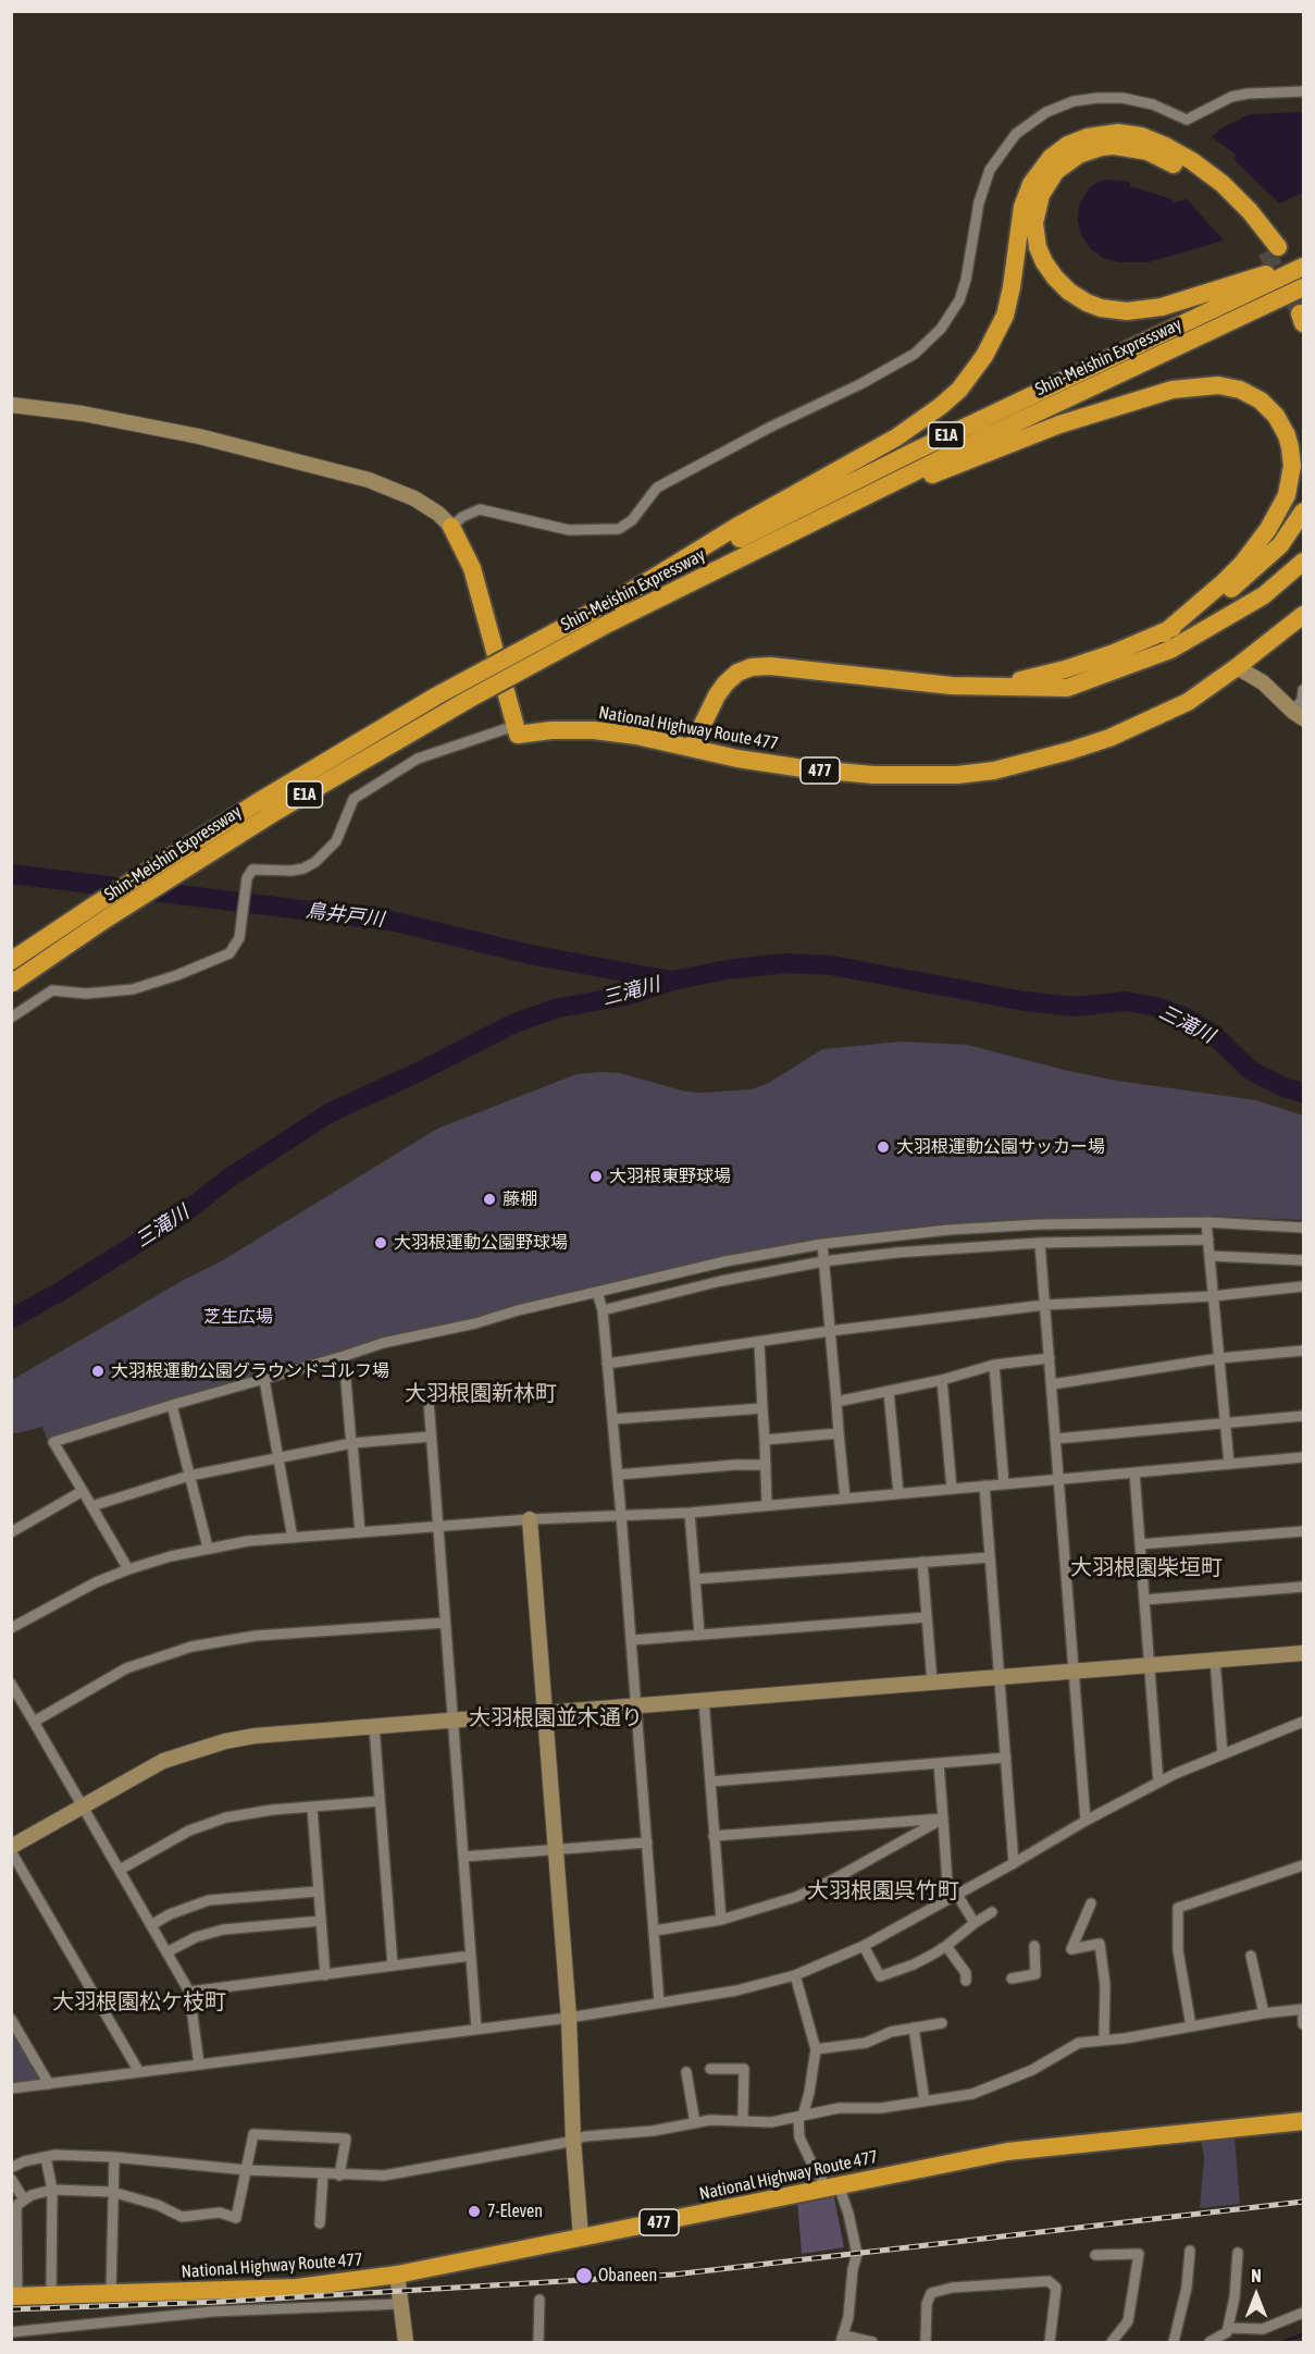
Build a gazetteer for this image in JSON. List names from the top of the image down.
{
  "streets": {
    "highway": [
      "Shin-Meishin Expressway",
      "E1A",
      "National Highway Route 477",
      "477"
    ]
  },
  "districts": [
    "大羽根園新林町",
    "大羽根園柴垣町",
    "大羽根園並木通り",
    "大羽根園呉竹町",
    "大羽根園松ケ枝町"
  ],
  "water": ["鳥井戸川", "三滝川"],
  "parks": ["芝生広場"],
  "places": [
    "大羽根運動公園サッカー場",
    "大羽根東野球場",
    "藤棚",
    "大羽根運動公園野球場",
    "大羽根運動公園グラウンドゴルフ場",
    "7-Eleven",
    "Obaneen"
  ],
  "north": "top"
}
